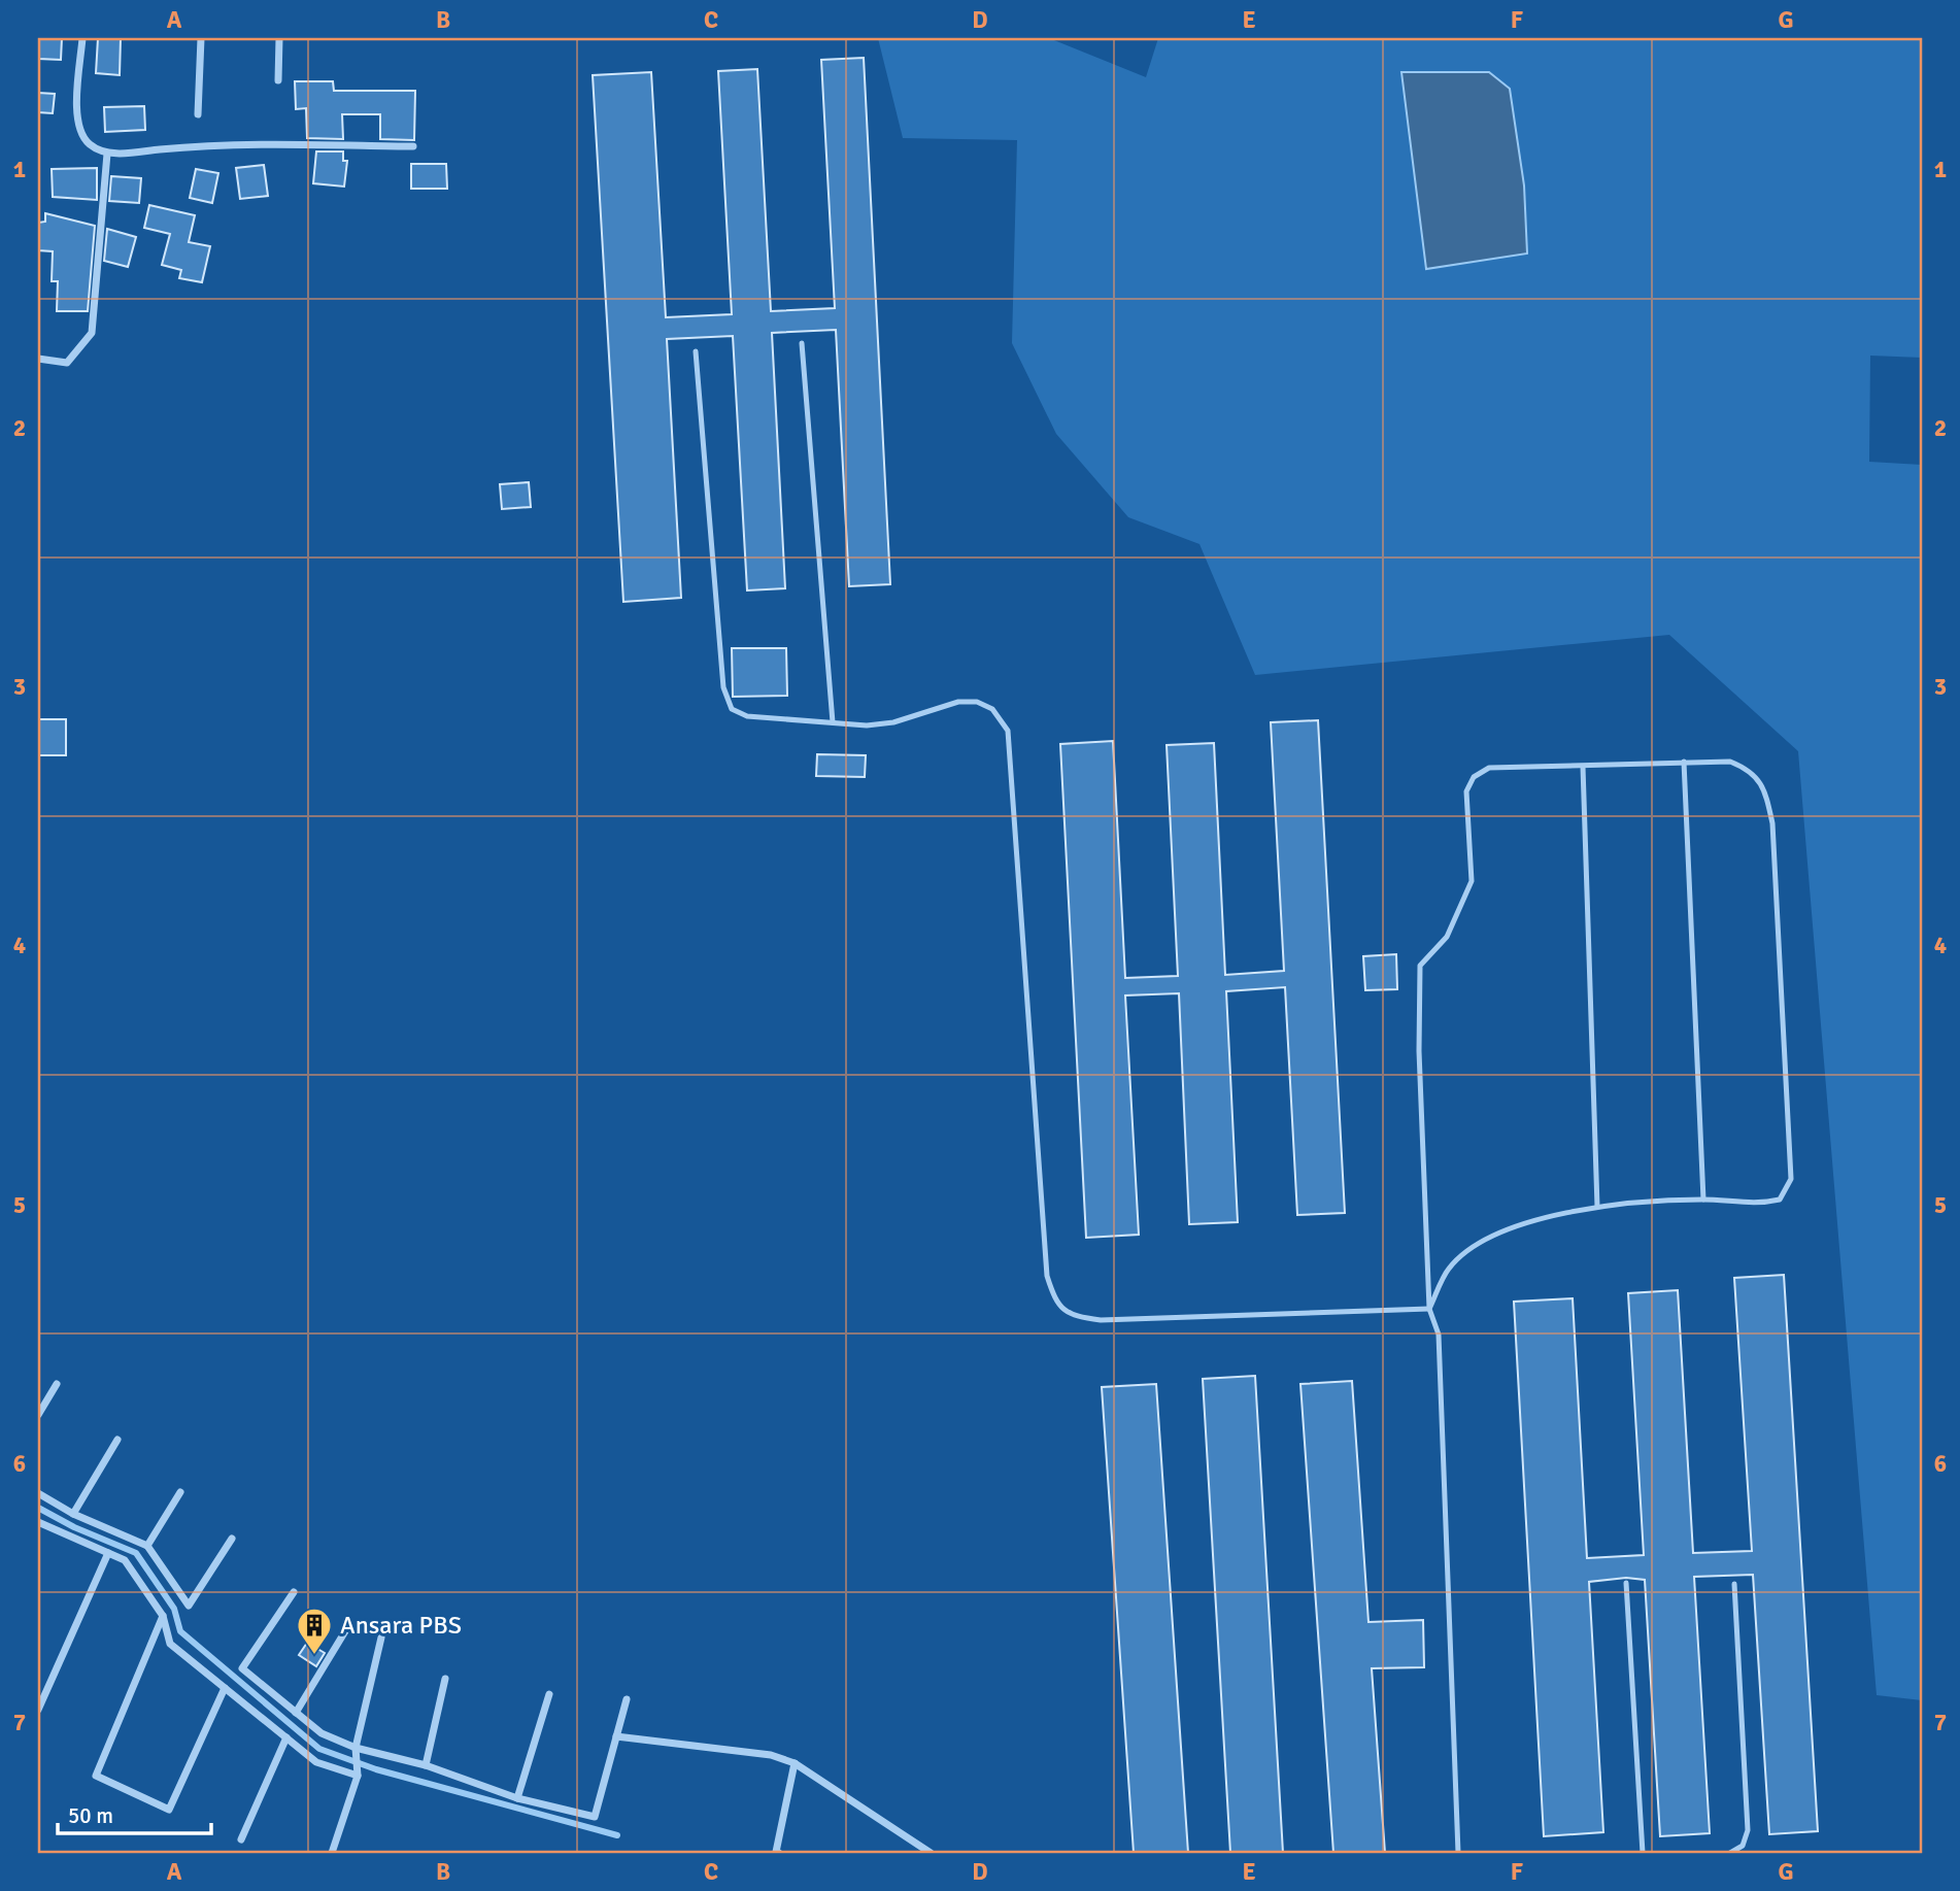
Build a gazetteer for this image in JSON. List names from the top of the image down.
{
  "places": {
    "building": ["Ansara PBS"]
  },
  "scale_bar": "50 m",
  "grid": {
    "columns": [
      "A",
      "B",
      "C",
      "D",
      "E",
      "F",
      "G"
    ],
    "rows": [
      "1",
      "2",
      "3",
      "4",
      "5",
      "6",
      "7"
    ]
  }
}
